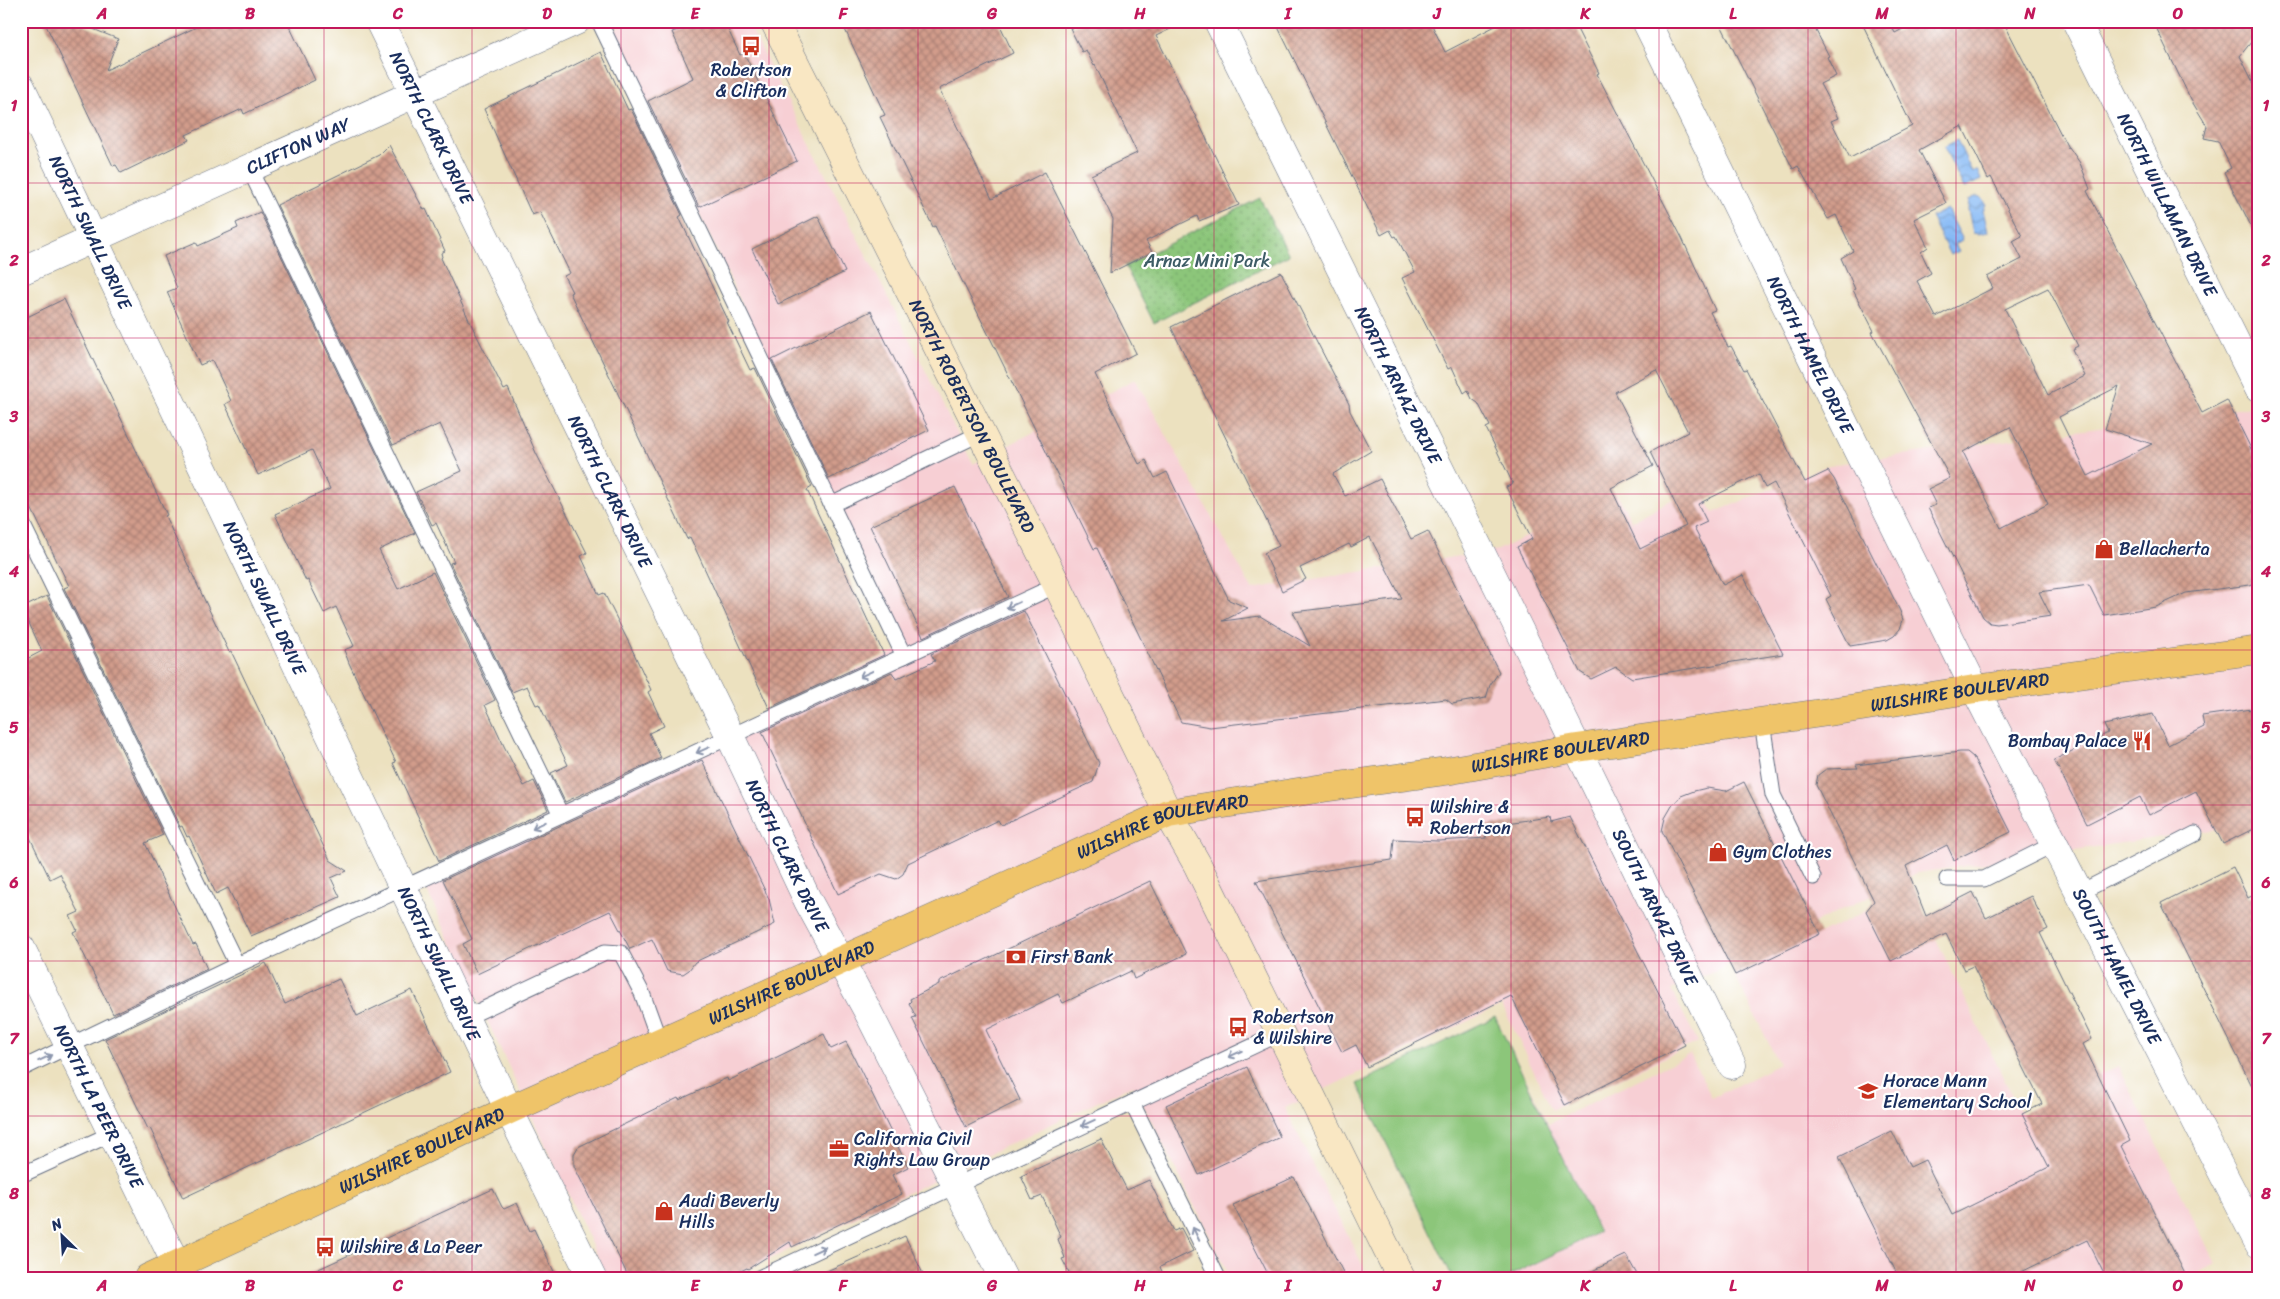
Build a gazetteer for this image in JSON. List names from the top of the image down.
{
  "streets": {
    "main road": ["NORTH ROBERTSON BOULEVARD", "WILSHIRE BOULEVARD"],
    "street": [
      "NORTH CLARK DRIVE",
      "CLIFTON WAY",
      "NORTH WILLAMAN DRIVE",
      "NORTH SWALL DRIVE",
      "NORTH HAMEL DRIVE",
      "NORTH ARNAZ DRIVE",
      "SOUTH ARNAZ DRIVE",
      "SOUTH HAMEL DRIVE",
      "NORTH LA PEER DRIVE"
    ]
  },
  "crossings": [
    ["NORTH CLARK DRIVE", "CLIFTON WAY"],
    ["NORTH CLARK DRIVE", "WILSHIRE BOULEVARD"],
    ["CLIFTON WAY", "NORTH SWALL DRIVE"],
    ["NORTH SWALL DRIVE", "WILSHIRE BOULEVARD"],
    ["NORTH HAMEL DRIVE", "WILSHIRE BOULEVARD"],
    ["NORTH HAMEL DRIVE", "SOUTH HAMEL DRIVE"],
    ["NORTH ARNAZ DRIVE", "WILSHIRE BOULEVARD"],
    ["NORTH ARNAZ DRIVE", "SOUTH ARNAZ DRIVE"],
    ["NORTH ROBERTSON BOULEVARD", "WILSHIRE BOULEVARD"],
    ["WILSHIRE BOULEVARD", "SOUTH ARNAZ DRIVE"],
    ["WILSHIRE BOULEVARD", "SOUTH HAMEL DRIVE"],
    ["WILSHIRE BOULEVARD", "NORTH LA PEER DRIVE"]
  ],
  "parks": ["Arnaz Mini Park"],
  "places": {
    "bus stop": [
      "Robertson & Clifton",
      "Wilshire & Robertson",
      "Robertson & Wilshire",
      "Wilshire & La Peer"
    ],
    "shop": ["Bellacherta", "Gym Clothes", "Audi Beverly Hills"],
    "restaurant": ["Bombay Palace"],
    "bank": ["First Bank"],
    "school or university": ["Horace Mann Elementary School"],
    "office": ["California Civil Rights Law Group"]
  },
  "north": "top left",
  "grid": {
    "columns": [
      "A",
      "B",
      "C",
      "D",
      "E",
      "F",
      "G",
      "H",
      "I",
      "J",
      "K",
      "L",
      "M",
      "N",
      "O"
    ],
    "rows": [
      "1",
      "2",
      "3",
      "4",
      "5",
      "6",
      "7",
      "8"
    ]
  }
}
